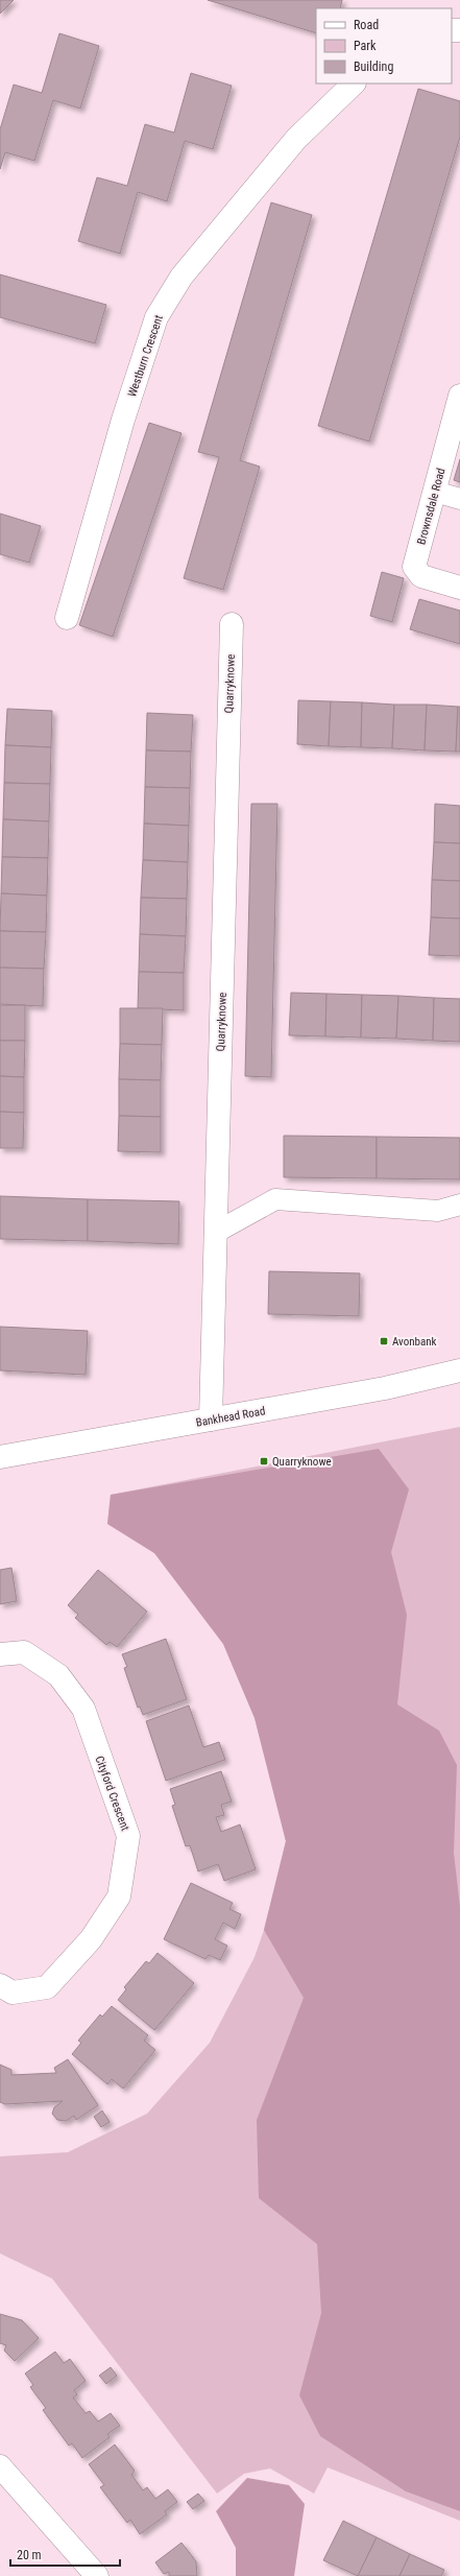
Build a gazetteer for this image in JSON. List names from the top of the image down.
{
  "streets": {
    "street": [
      "Westburn Crescent",
      "Brownsdale Road",
      "Quarryknowe",
      "Bankhead Road",
      "Cityford Crescent"
    ]
  },
  "crossings": [
    ["Quarryknowe", "Bankhead Road"]
  ],
  "places": {
    "transit": ["Avonbank", "Quarryknowe"]
  },
  "legend": ["Road", "Park", "Building"],
  "scale_bar": "20 m"
}
